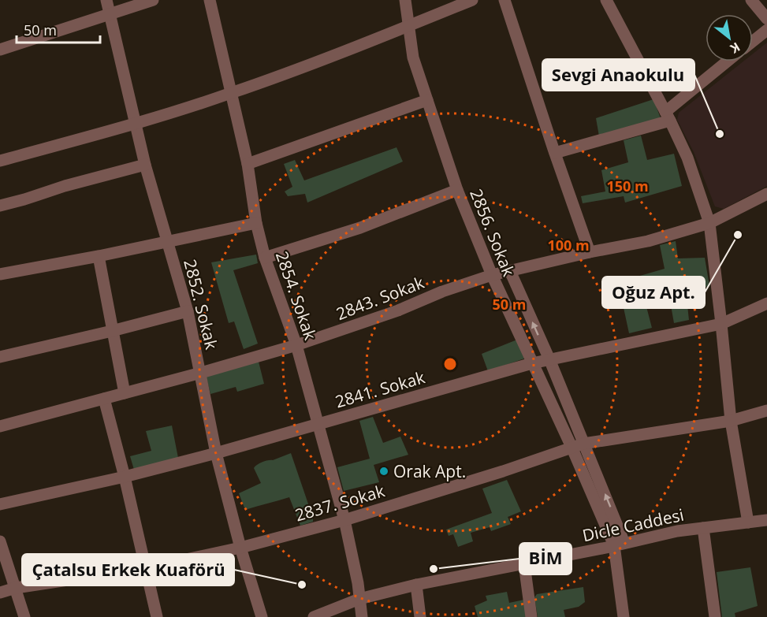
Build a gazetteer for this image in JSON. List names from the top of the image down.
{
  "streets": {
    "street": [
      "2856. Sokak",
      "2854. Sokak",
      "2843. Sokak",
      "2852. Sokak",
      "2841. Sokak",
      "2837. Sokak",
      "Dicle Caddesi"
    ]
  },
  "crossings": [
    ["2856. Sokak", "2843. Sokak"],
    ["2856. Sokak", "2841. Sokak"],
    ["2856. Sokak", "2837. Sokak"],
    ["2856. Sokak", "Dicle Caddesi"],
    ["2854. Sokak", "2843. Sokak"],
    ["2854. Sokak", "2841. Sokak"],
    ["2854. Sokak", "2837. Sokak"],
    ["2854. Sokak", "Dicle Caddesi"],
    ["2843. Sokak", "2852. Sokak"],
    ["2852. Sokak", "2841. Sokak"],
    ["2852. Sokak", "2837. Sokak"]
  ],
  "places": [
    "Sevgi Anaokulu",
    "Oğuz Apt.",
    "Orak Apt.",
    "BİM",
    "Çatalsu Erkek Kuaförü"
  ],
  "scale_bar": "50 m",
  "north": "bottom right",
  "rings": ["150 m", "100 m", "50 m"]
}
